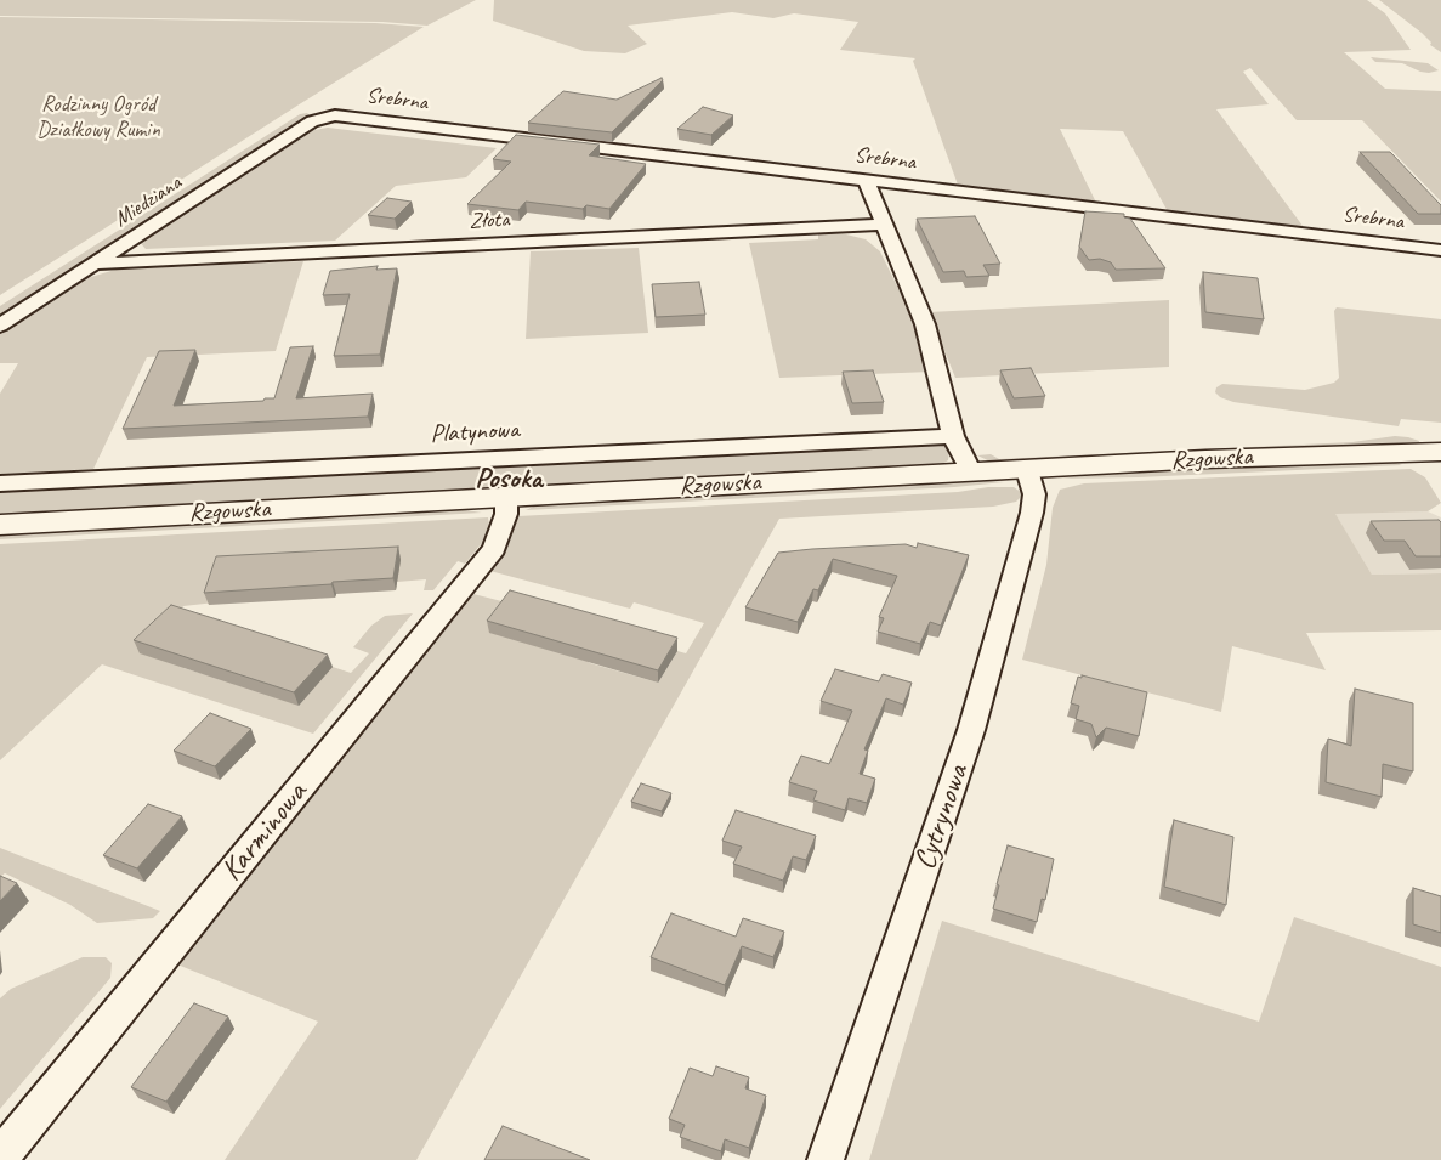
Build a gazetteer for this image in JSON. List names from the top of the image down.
{
  "streets": {
    "street": [
      "Srebrna",
      "Miedziana",
      "Złota",
      "Platynowa",
      "Rzgowska",
      "Cytrynowa",
      "Karminowa"
    ]
  },
  "crossings": [
    ["Srebrna", "Miedziana"],
    ["Miedziana", "Złota"],
    ["Rzgowska", "Cytrynowa"],
    ["Rzgowska", "Karminowa"]
  ],
  "districts": ["Posoka"],
  "parks": ["Rodzinny Ogród Działkowy Rumin"]
}
